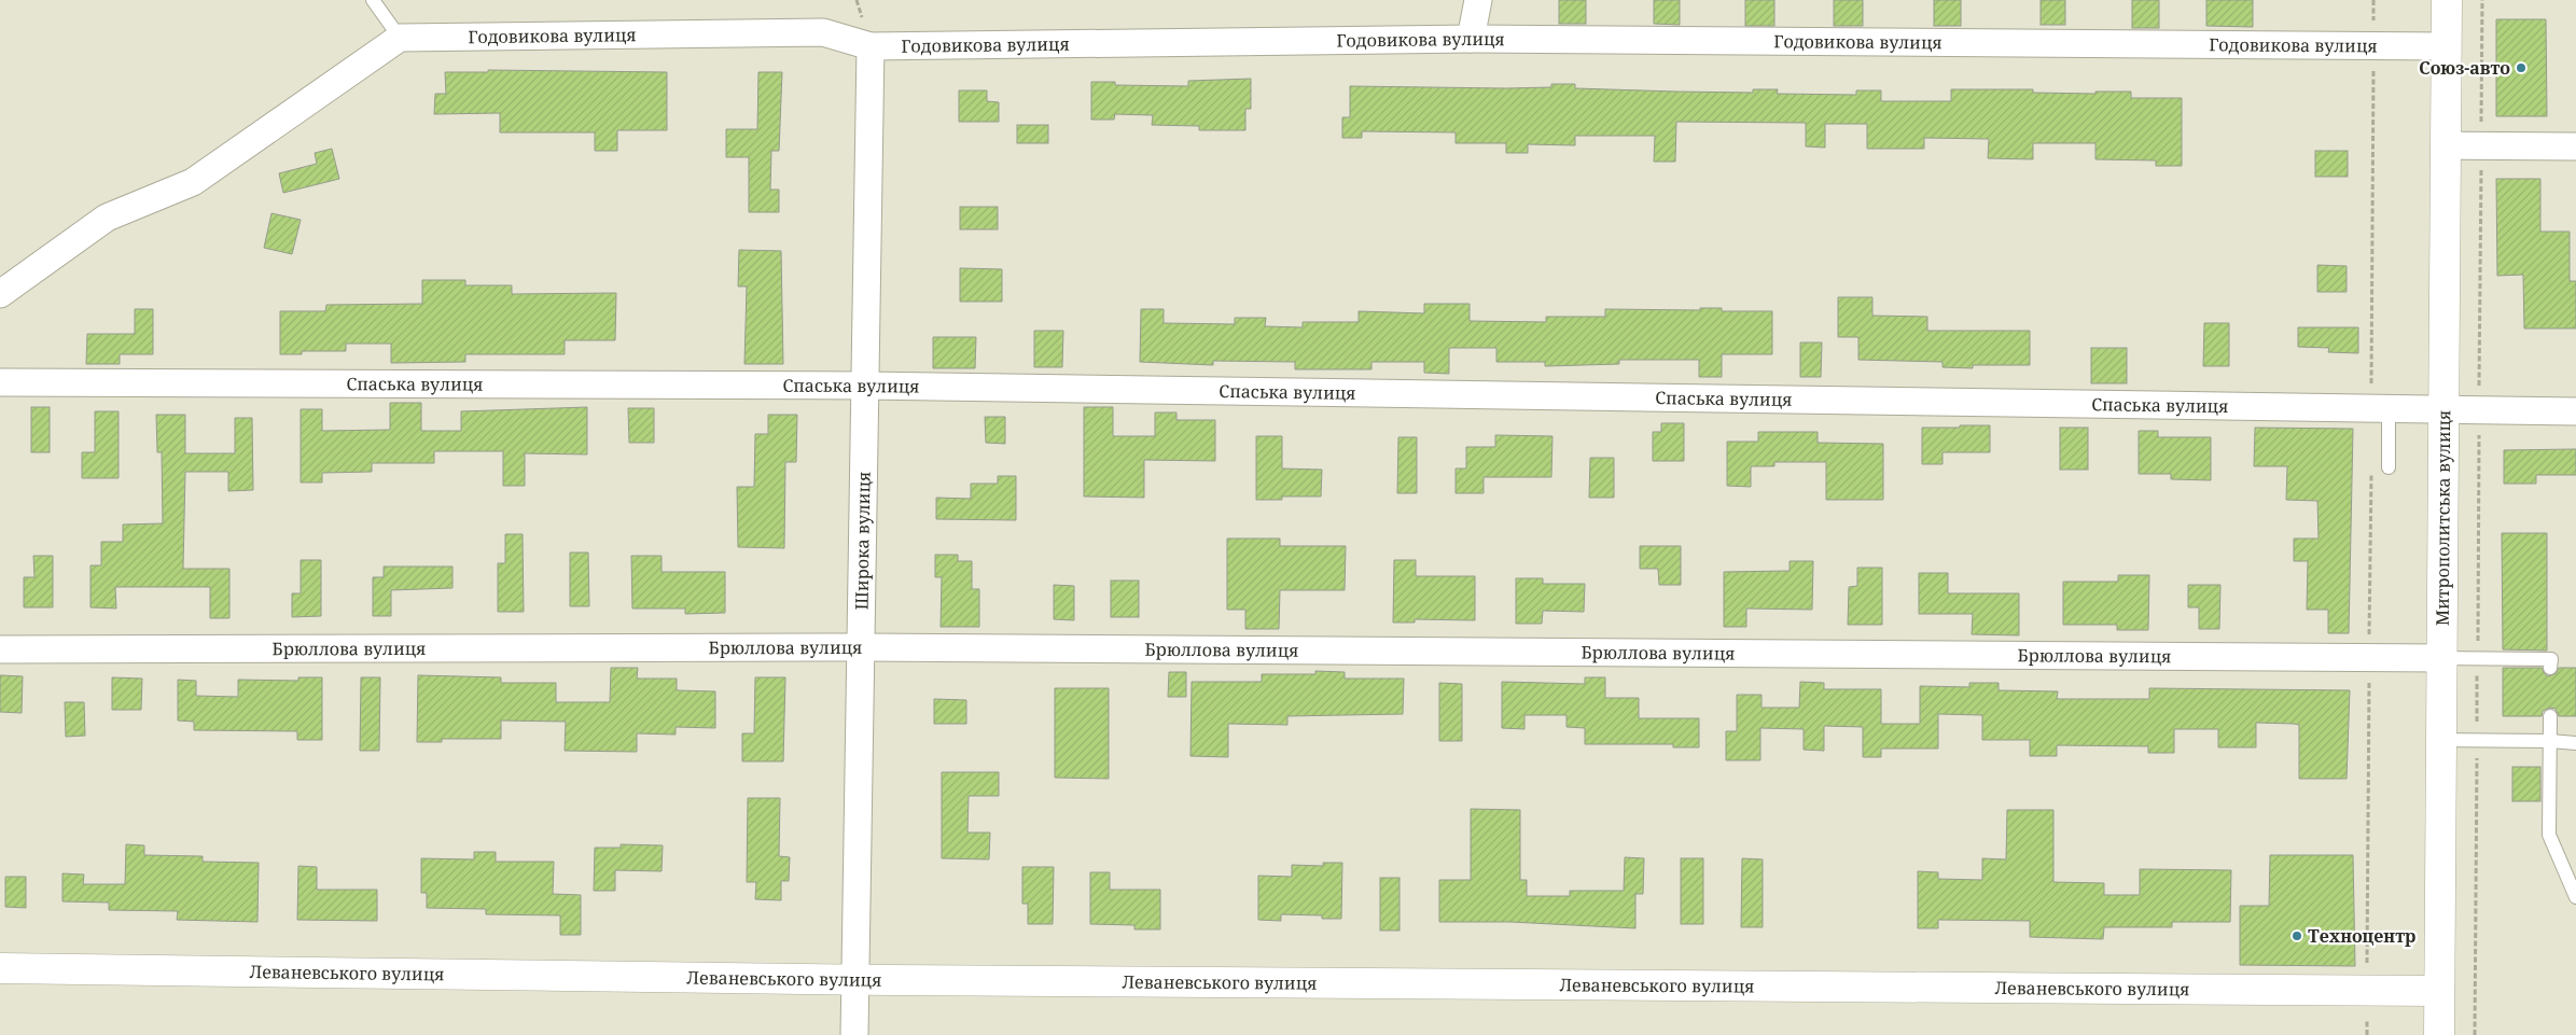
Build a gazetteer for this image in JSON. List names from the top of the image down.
{
  "streets": {
    "street": [
      "Годовикова вулиця",
      "Спаська вулиця",
      "Митрополитська вулиця",
      "Широка вулиця",
      "Брюллова вулиця",
      "Леваневського вулиця"
    ]
  },
  "crossings": [
    ["Годовикова вулиця", "Митрополитська вулиця"],
    ["Годовикова вулиця", "Широка вулиця"],
    ["Спаська вулиця", "Митрополитська вулиця"],
    ["Спаська вулиця", "Широка вулиця"],
    ["Митрополитська вулиця", "Брюллова вулиця"],
    ["Митрополитська вулиця", "Леваневського вулиця"],
    ["Широка вулиця", "Брюллова вулиця"],
    ["Широка вулиця", "Леваневського вулиця"]
  ],
  "places": ["Союз-авто", "Техноцентр"]
}
